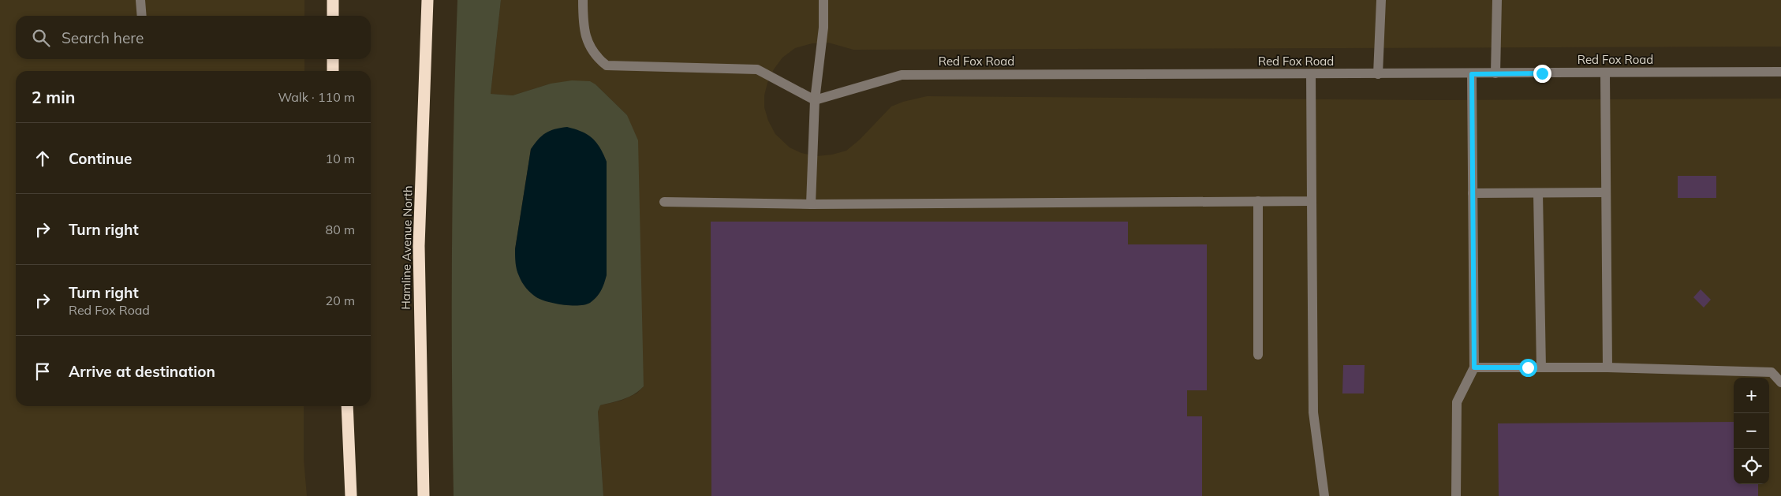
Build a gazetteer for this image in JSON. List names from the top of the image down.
{
  "streets": {
    "highway": ["Hamline Avenue North"],
    "street": ["Red Fox Road"]
  },
  "page": {
    "search": "Search here",
    "heading": ["2 min", "Walk · 110 m"],
    "list": [
      ["Continue", "10 m"],
      ["Turn right", "80 m"],
      ["Turn right", "Red Fox Road", "20 m"],
      "Arrive at destination"
    ],
    "map_buttons": ["+", "−"]
  }
}
